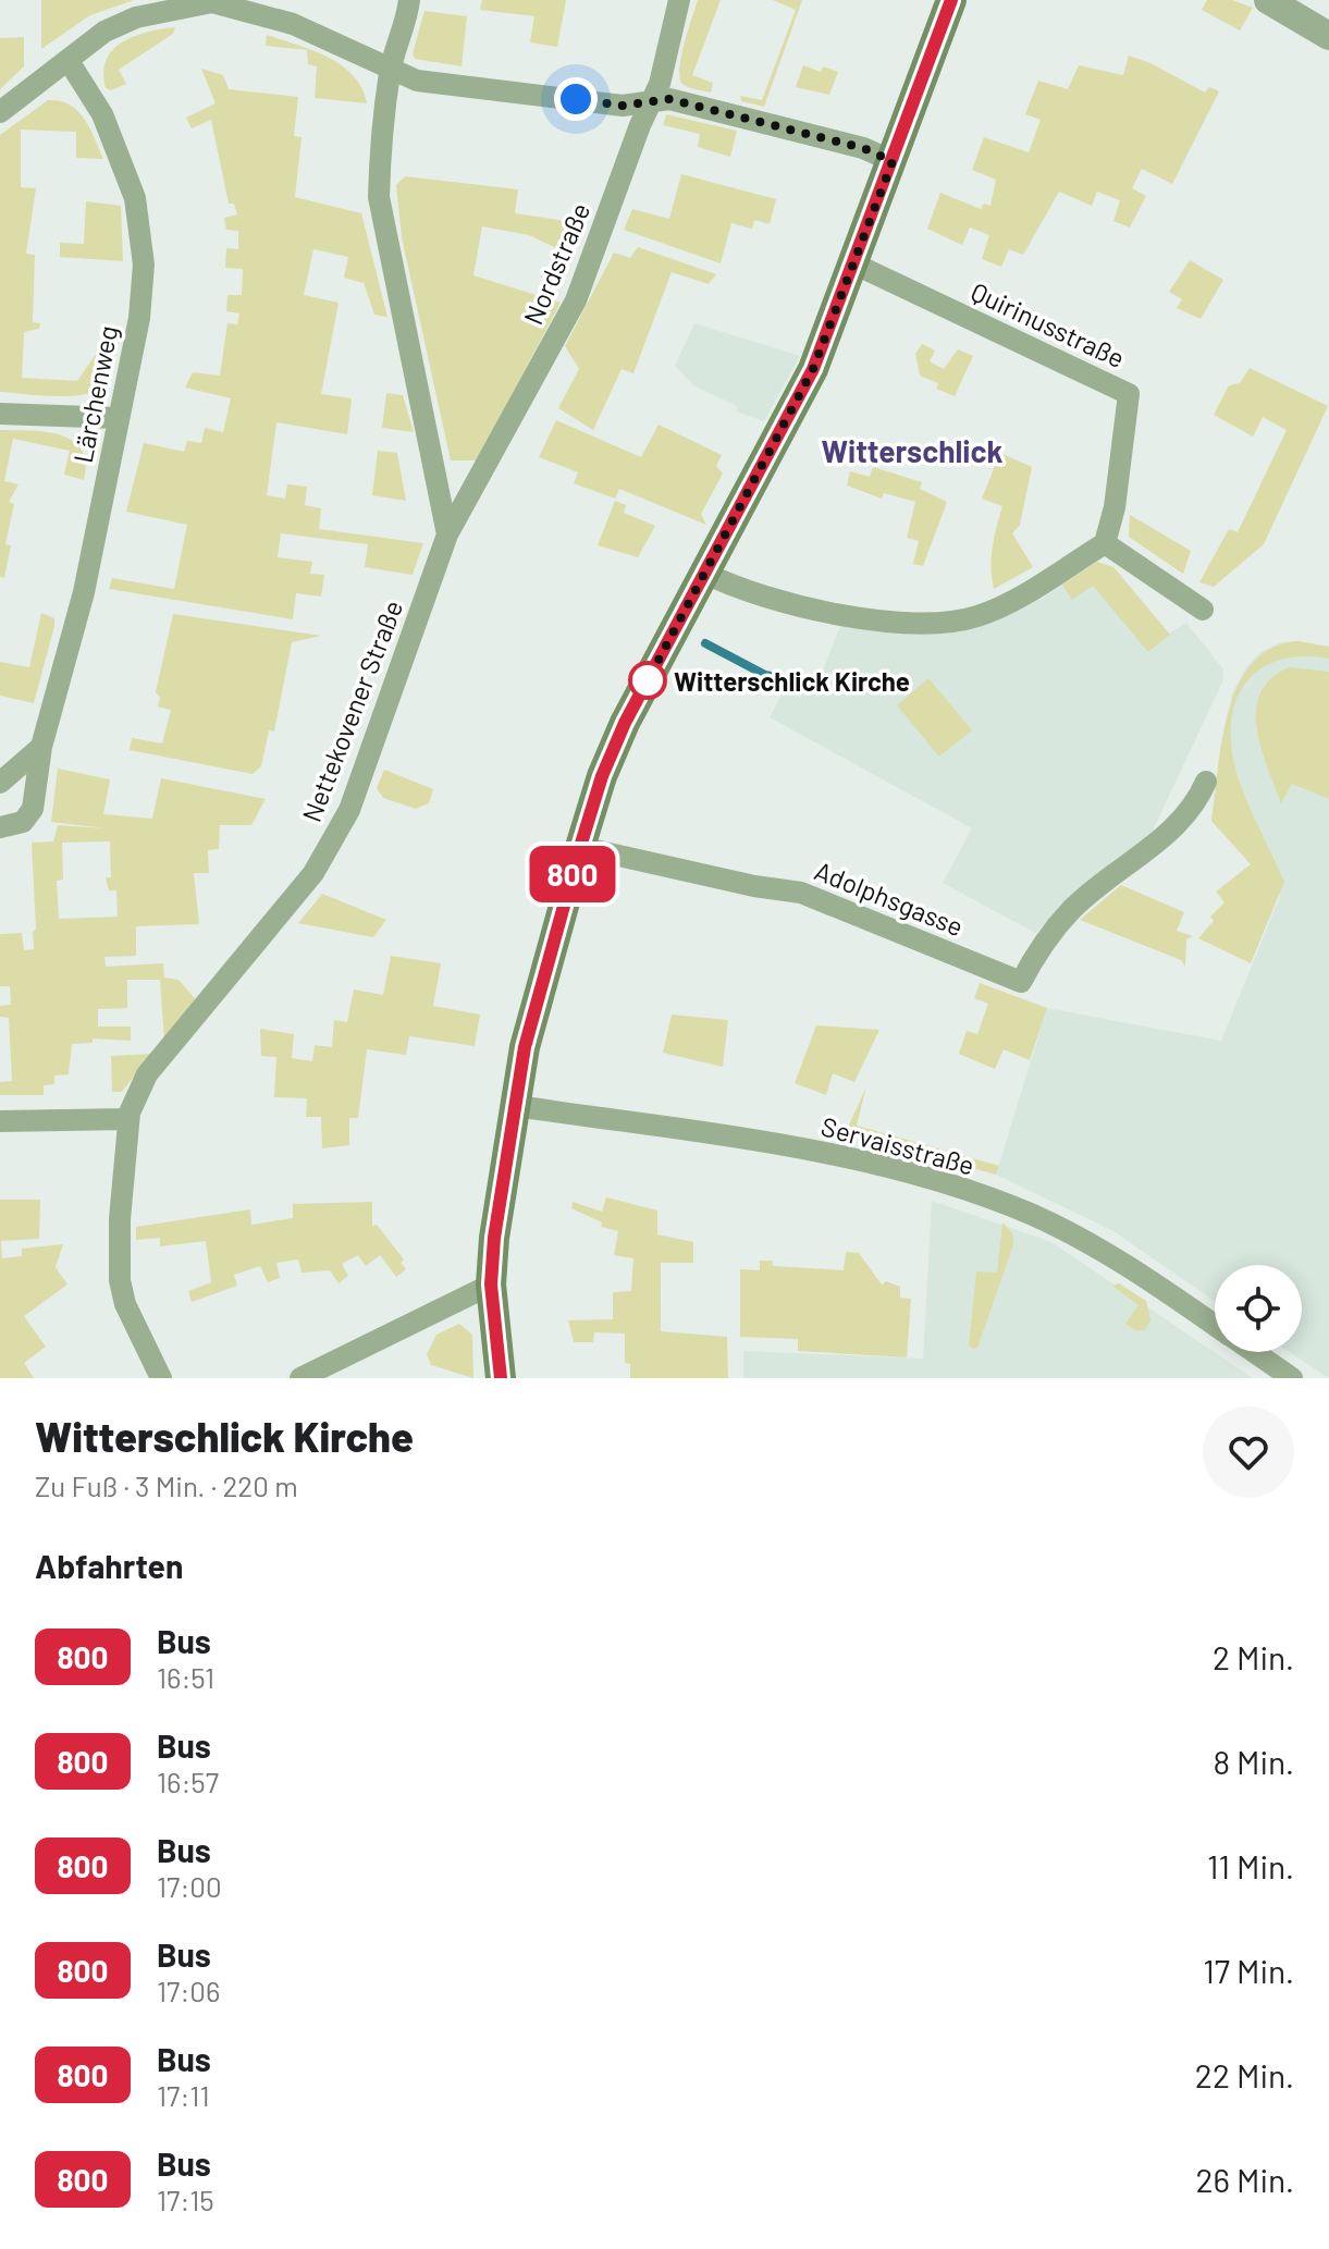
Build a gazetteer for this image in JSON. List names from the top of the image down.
{
  "streets": {
    "street": [
      "Nordstraße",
      "Quirinusstraße",
      "Lärchenweg",
      "Nettekovener Straße",
      "Adolphsgasse",
      "Servaisstraße"
    ]
  },
  "crossings": [
    ["Nordstraße", "Nettekovener Straße"]
  ],
  "districts": ["Witterschlick"],
  "places": ["Witterschlick Kirche"],
  "lines": ["bus line 800"],
  "page": {
    "on_map": "800",
    "heading": [
      ["Witterschlick Kirche", "Zu Fuß · 3 Min. · 220 m"],
      "Abfahrten"
    ],
    "list": [
      {
        "mark": "800",
        "name": "Bus",
        "note": "16:51",
        "value": "2 Min."
      },
      {
        "mark": "800",
        "name": "Bus",
        "note": "16:57",
        "value": "8 Min."
      },
      {
        "mark": "800",
        "name": "Bus",
        "note": "17:00",
        "value": "11 Min."
      },
      {
        "mark": "800",
        "name": "Bus",
        "note": "17:06",
        "value": "17 Min."
      },
      {
        "mark": "800",
        "name": "Bus",
        "note": "17:11",
        "value": "22 Min."
      },
      {
        "mark": "800",
        "name": "Bus",
        "note": "17:15",
        "value": "26 Min."
      }
    ]
  }
}
